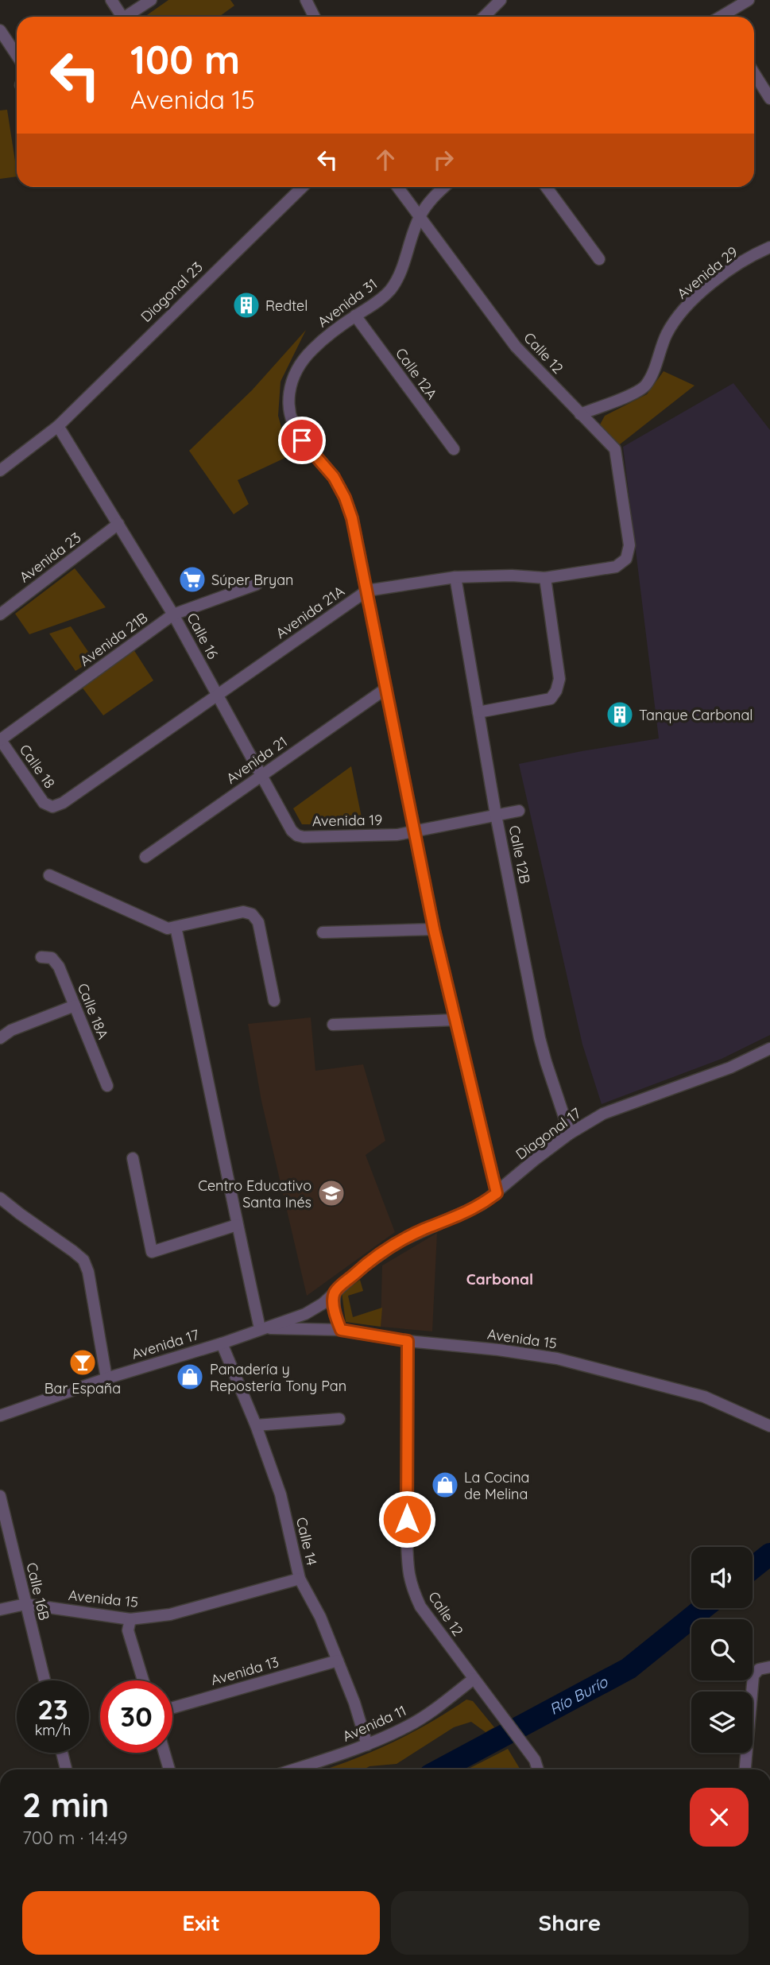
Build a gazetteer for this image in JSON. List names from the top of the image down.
{
  "streets": {
    "street": [
      "Avenida 29",
      "Diagonal 23",
      "Avenida 31",
      "Calle 12",
      "Calle 12A",
      "Avenida 23",
      "Avenida 21A",
      "Calle 16",
      "Avenida 21B",
      "Avenida 21",
      "Calle 18",
      "Avenida 19",
      "Calle 12B",
      "Calle 18A",
      "Diagonal 17",
      "Avenida 15",
      "Avenida 17",
      "Calle 14",
      "Calle 16B",
      "Avenida 13",
      "Avenida 11"
    ]
  },
  "crossings": [
    ["Avenida 29", "Calle 12"],
    ["Diagonal 23", "Calle 16"],
    ["Avenida 31", "Calle 12"],
    ["Avenida 31", "Calle 12A"],
    ["Avenida 31", "Avenida 21A"],
    ["Calle 12", "Avenida 21A"],
    ["Calle 12", "Avenida 15"],
    ["Calle 12", "Avenida 11"],
    ["Avenida 23", "Calle 16"],
    ["Avenida 21A", "Calle 16"],
    ["Avenida 21A", "Calle 18"],
    ["Avenida 21A", "Calle 12B"],
    ["Calle 16", "Avenida 21B"],
    ["Calle 16", "Avenida 21"],
    ["Calle 16", "Avenida 19"],
    ["Avenida 21B", "Calle 18"],
    ["Avenida 19", "Calle 12B"],
    ["Calle 12B", "Diagonal 17"],
    ["Diagonal 17", "Avenida 17"],
    ["Avenida 15", "Avenida 17"],
    ["Avenida 15", "Calle 14"],
    ["Avenida 15", "Calle 16B"],
    ["Avenida 17", "Calle 14"],
    ["Calle 14", "Avenida 13"],
    ["Calle 14", "Avenida 11"]
  ],
  "districts": ["Carbonal"],
  "water": ["Río Burío"],
  "places": {
    "building": ["Redtel", "Tanque Carbonal"],
    "supermarket": ["Súper Bryan"],
    "school or university": ["Centro Educativo Santa Inés"],
    "bar": ["Bar España"],
    "shop": ["Panadería y Repostería Tony Pan", "La Cocina de Melina"]
  },
  "page": {
    "turn": ["100 m", "Avenida 15"],
    "speed": "23 km/h",
    "limit": "30",
    "heading": ["2 min", "700 m · 14:49"],
    "buttons": ["Exit", "Share"]
  }
}
